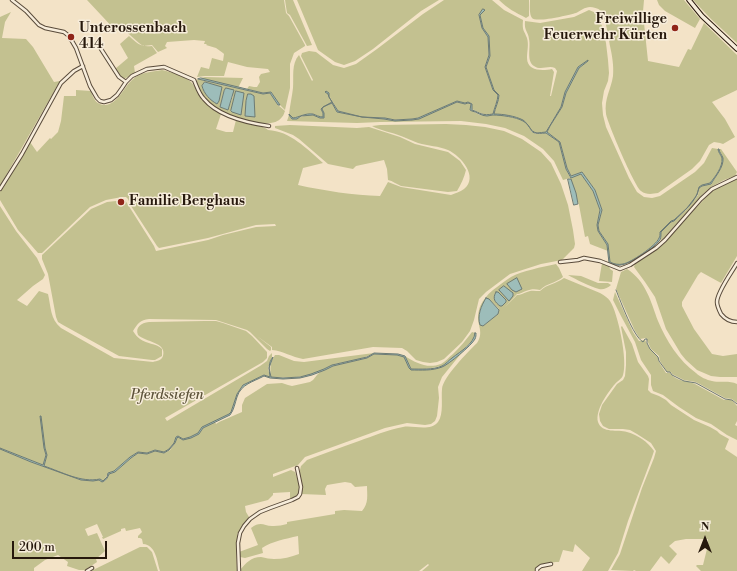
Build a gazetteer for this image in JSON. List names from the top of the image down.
{
  "parks": ["Pferdssiefen"],
  "places": ["Freiwillige Feuerwehr Kürten", "Unterossenbach 414", "Familie Berghaus"],
  "scale_bar": "200 m",
  "north": "top"
}
